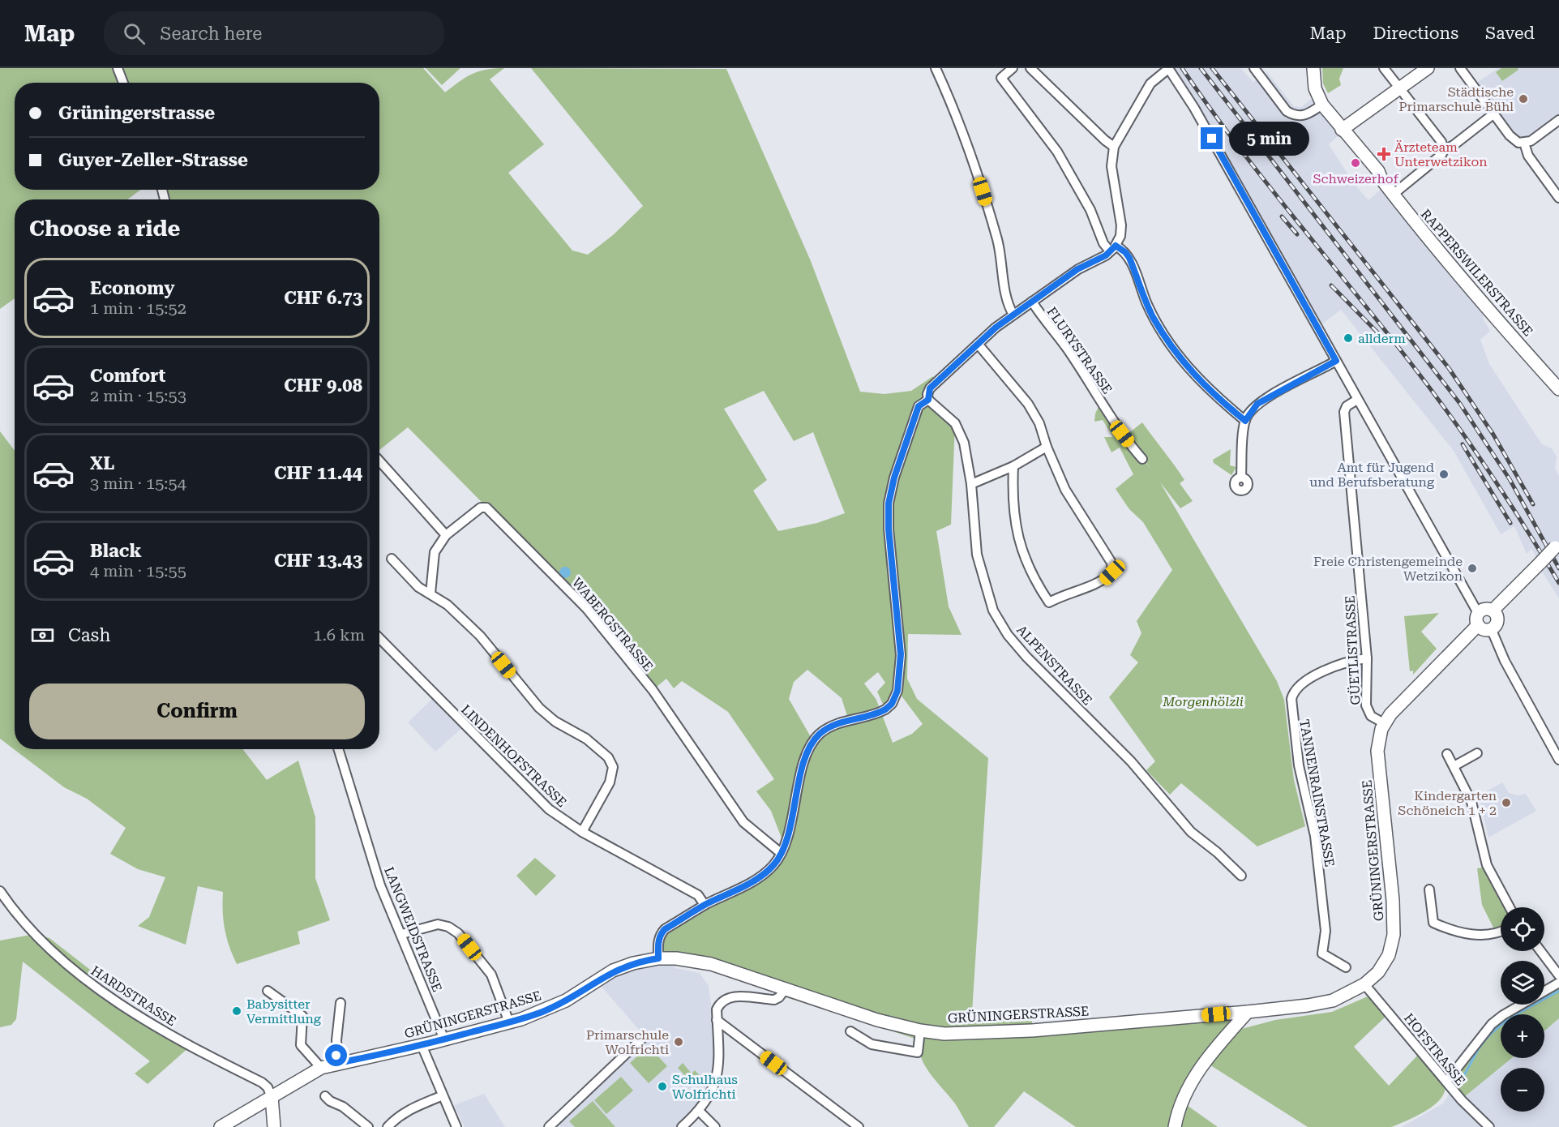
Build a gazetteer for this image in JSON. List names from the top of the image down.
{
  "streets": {
    "main road": ["RAPPERSWILERSTRASSE", "GRÜNINGERSTRASSE"],
    "street": [
      "FLURYSTRASSE",
      "WABERGSTRASSE",
      "GÜETLISTRASSE",
      "ALPENSTRASSE",
      "LINDENHOFSTRASSE",
      "TANNENRAINSTRASSE",
      "LANGWEIDSTRASSE",
      "HARDSTRASSE",
      "HOFSTRASSE"
    ]
  },
  "crossings": [
    ["GÜETLISTRASSE", "TANNENRAINSTRASSE"],
    ["GÜETLISTRASSE", "GRÜNINGERSTRASSE"],
    ["GRÜNINGERSTRASSE", "LANGWEIDSTRASSE"],
    ["GRÜNINGERSTRASSE", "HARDSTRASSE"],
    ["GRÜNINGERSTRASSE", "HOFSTRASSE"]
  ],
  "parks": ["Morgenhölzli"],
  "places": {
    "other": [
      "Städtische Primarschule Bühl",
      "Schweizerhof",
      "allderm",
      "Amt für Jugend und Berufsberatung",
      "Freie Christengemeinde Wetzikon",
      "Kindergarten Schöneich 1 + 2",
      "Babysitter Vermittlung",
      "Primarschule Wolfrichti",
      "Schulhaus Wolfrichti"
    ],
    "health": ["Ärzteteam Unterwetzikon"]
  },
  "page": {
    "header": "Map",
    "search": "Search here",
    "nav": ["Map", "Directions", "Saved"],
    "banner": ["Grüningerstrasse", "Guyer-Zeller-Strasse"],
    "bubble": "5 min",
    "heading": "Choose a ride",
    "list": [
      {
        "name": "Economy",
        "note": "1 min · 15:52",
        "value": "CHF 6.73"
      },
      {
        "name": "Comfort",
        "note": "2 min · 15:53",
        "value": "CHF 9.08"
      },
      {
        "name": "XL",
        "note": "3 min · 15:54",
        "value": "CHF 11.44"
      },
      {
        "name": "Black",
        "note": "4 min · 15:55",
        "value": "CHF 13.43"
      }
    ],
    "pay": ["Cash", "1.6 km"],
    "buttons": "Confirm",
    "map_buttons": ["+", "−"]
  }
}
